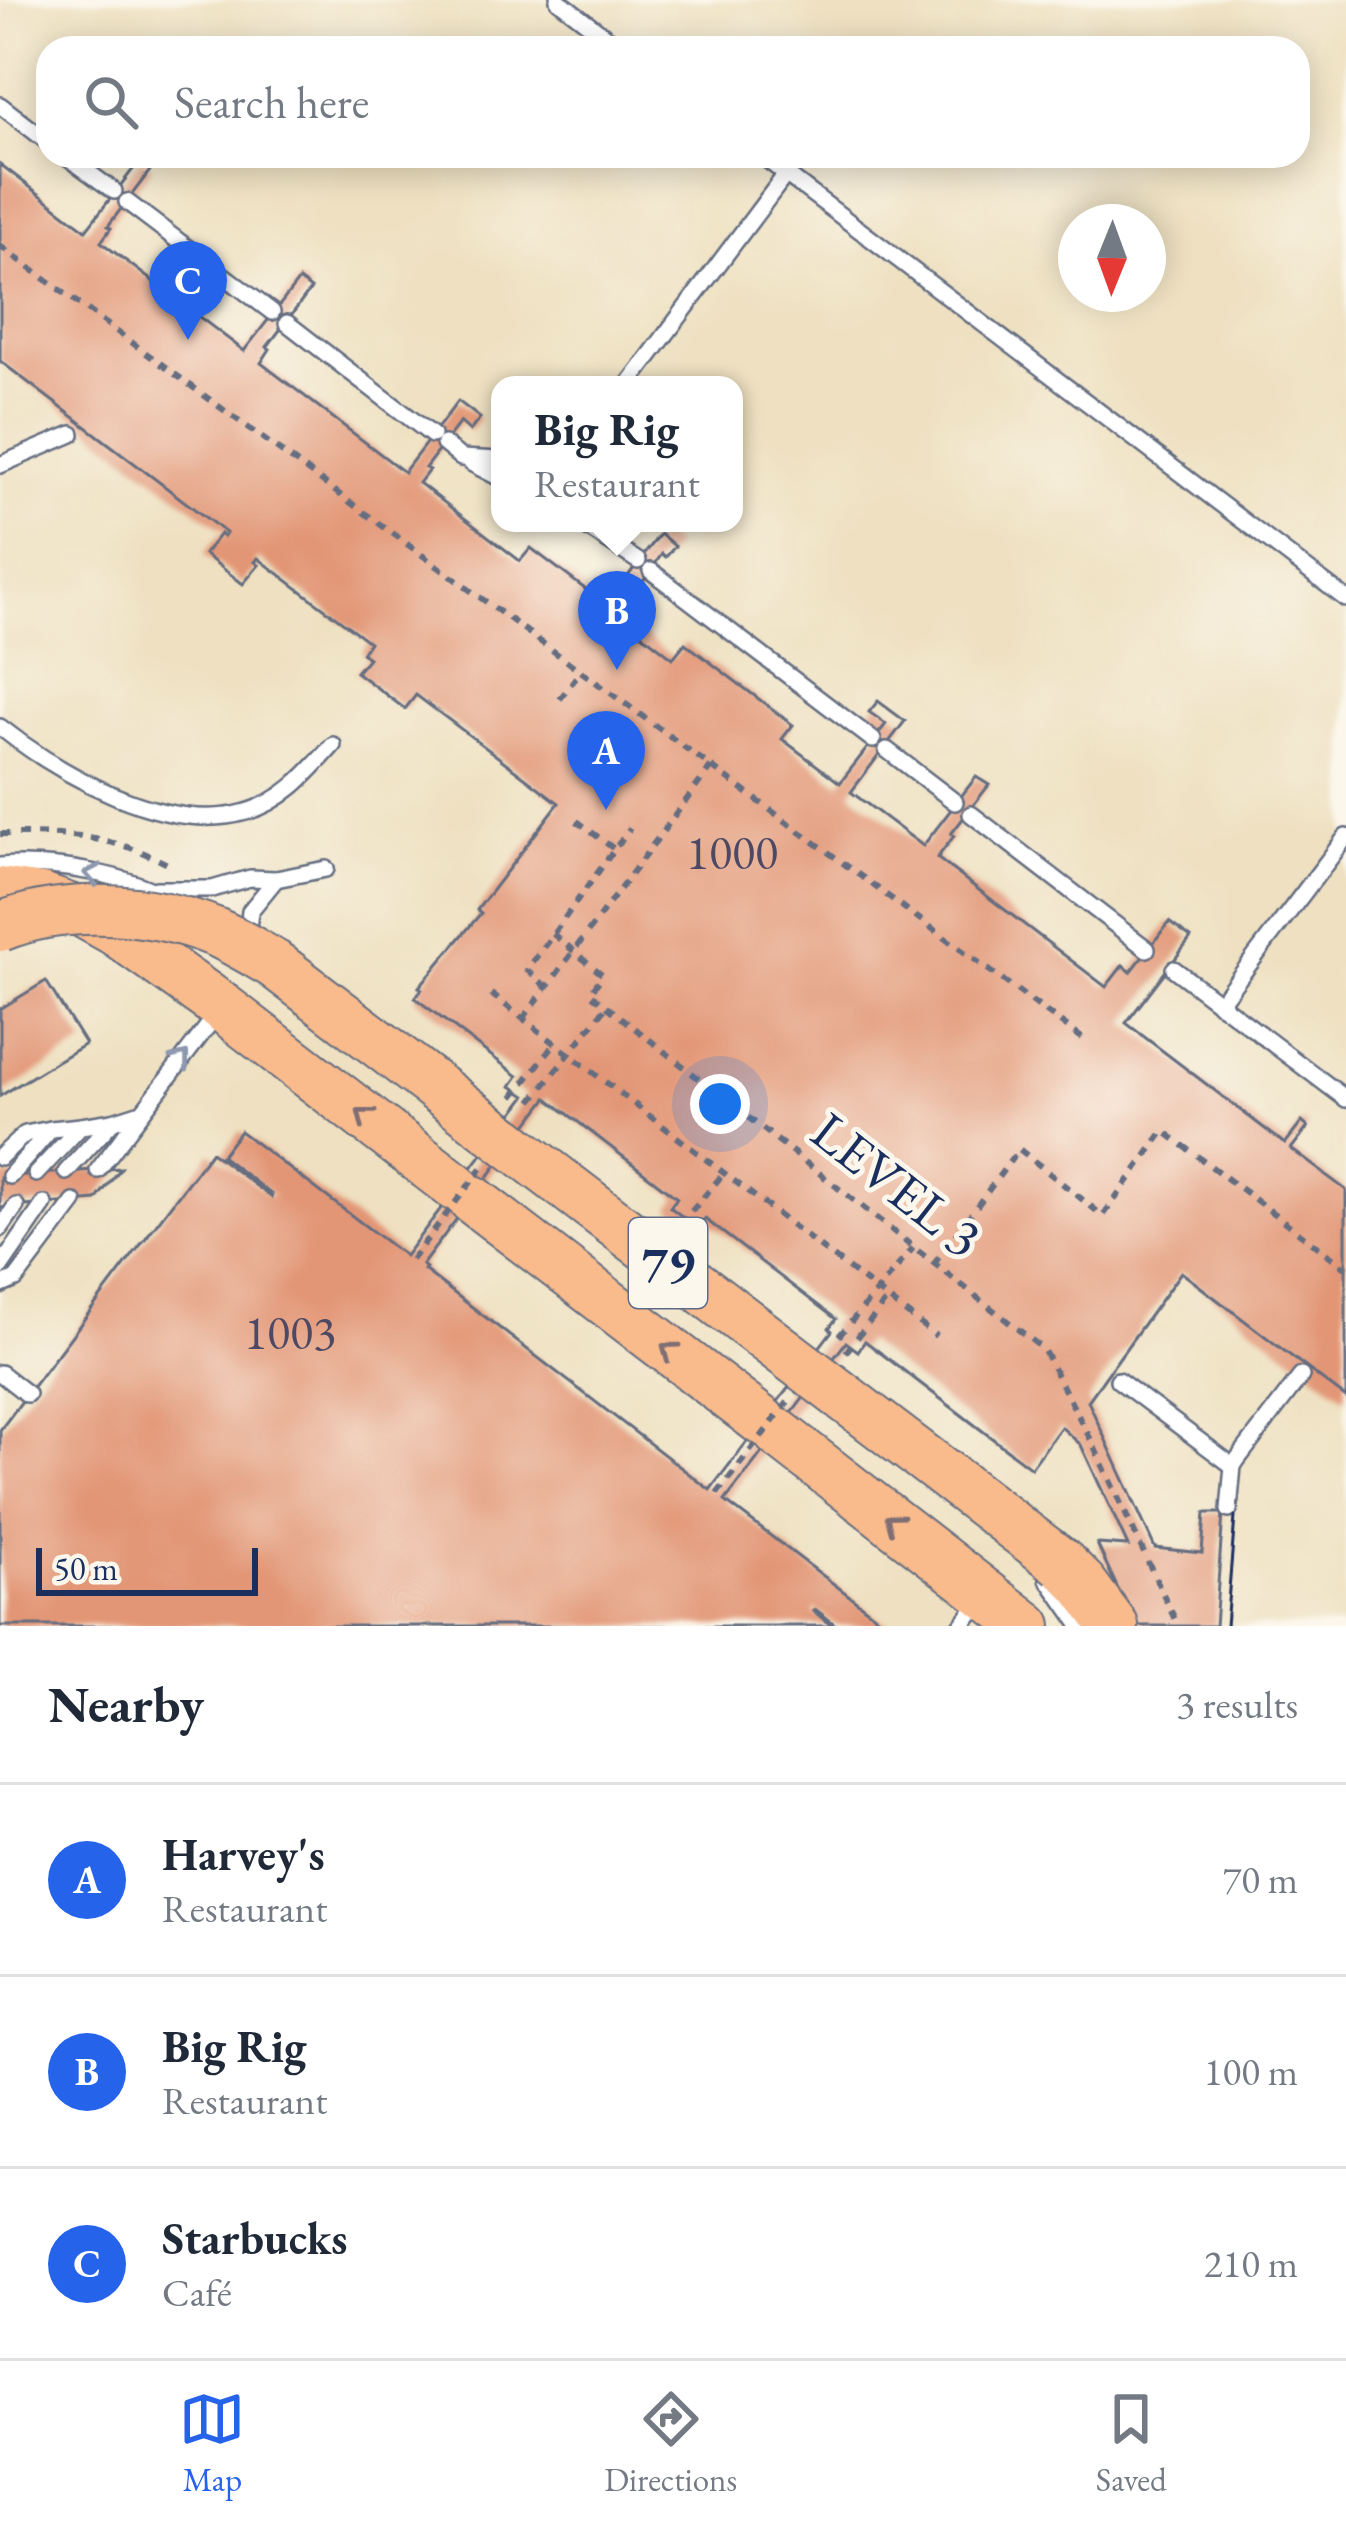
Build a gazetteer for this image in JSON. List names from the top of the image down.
{
  "streets": {
    "highway": ["79"],
    "path": ["LEVEL 3"]
  },
  "house_numbers": ["1000", "1003"],
  "scale_bar": "50 m",
  "north": "bottom",
  "page": {
    "search": "Search here",
    "pins": ["C", "B", "A"],
    "popup": ["Big Rig", "Restaurant"],
    "scale": "50 m",
    "heading": ["Nearby", "3 results"],
    "list": [
      {
        "mark": "A",
        "name": "Harvey's",
        "note": "Restaurant",
        "value": "70 m"
      },
      {
        "mark": "B",
        "name": "Big Rig",
        "note": "Restaurant",
        "value": "100 m"
      },
      {
        "mark": "C",
        "name": "Starbucks",
        "note": "Café",
        "value": "210 m"
      }
    ],
    "nav": ["Map", "Directions", "Saved"]
  }
}
